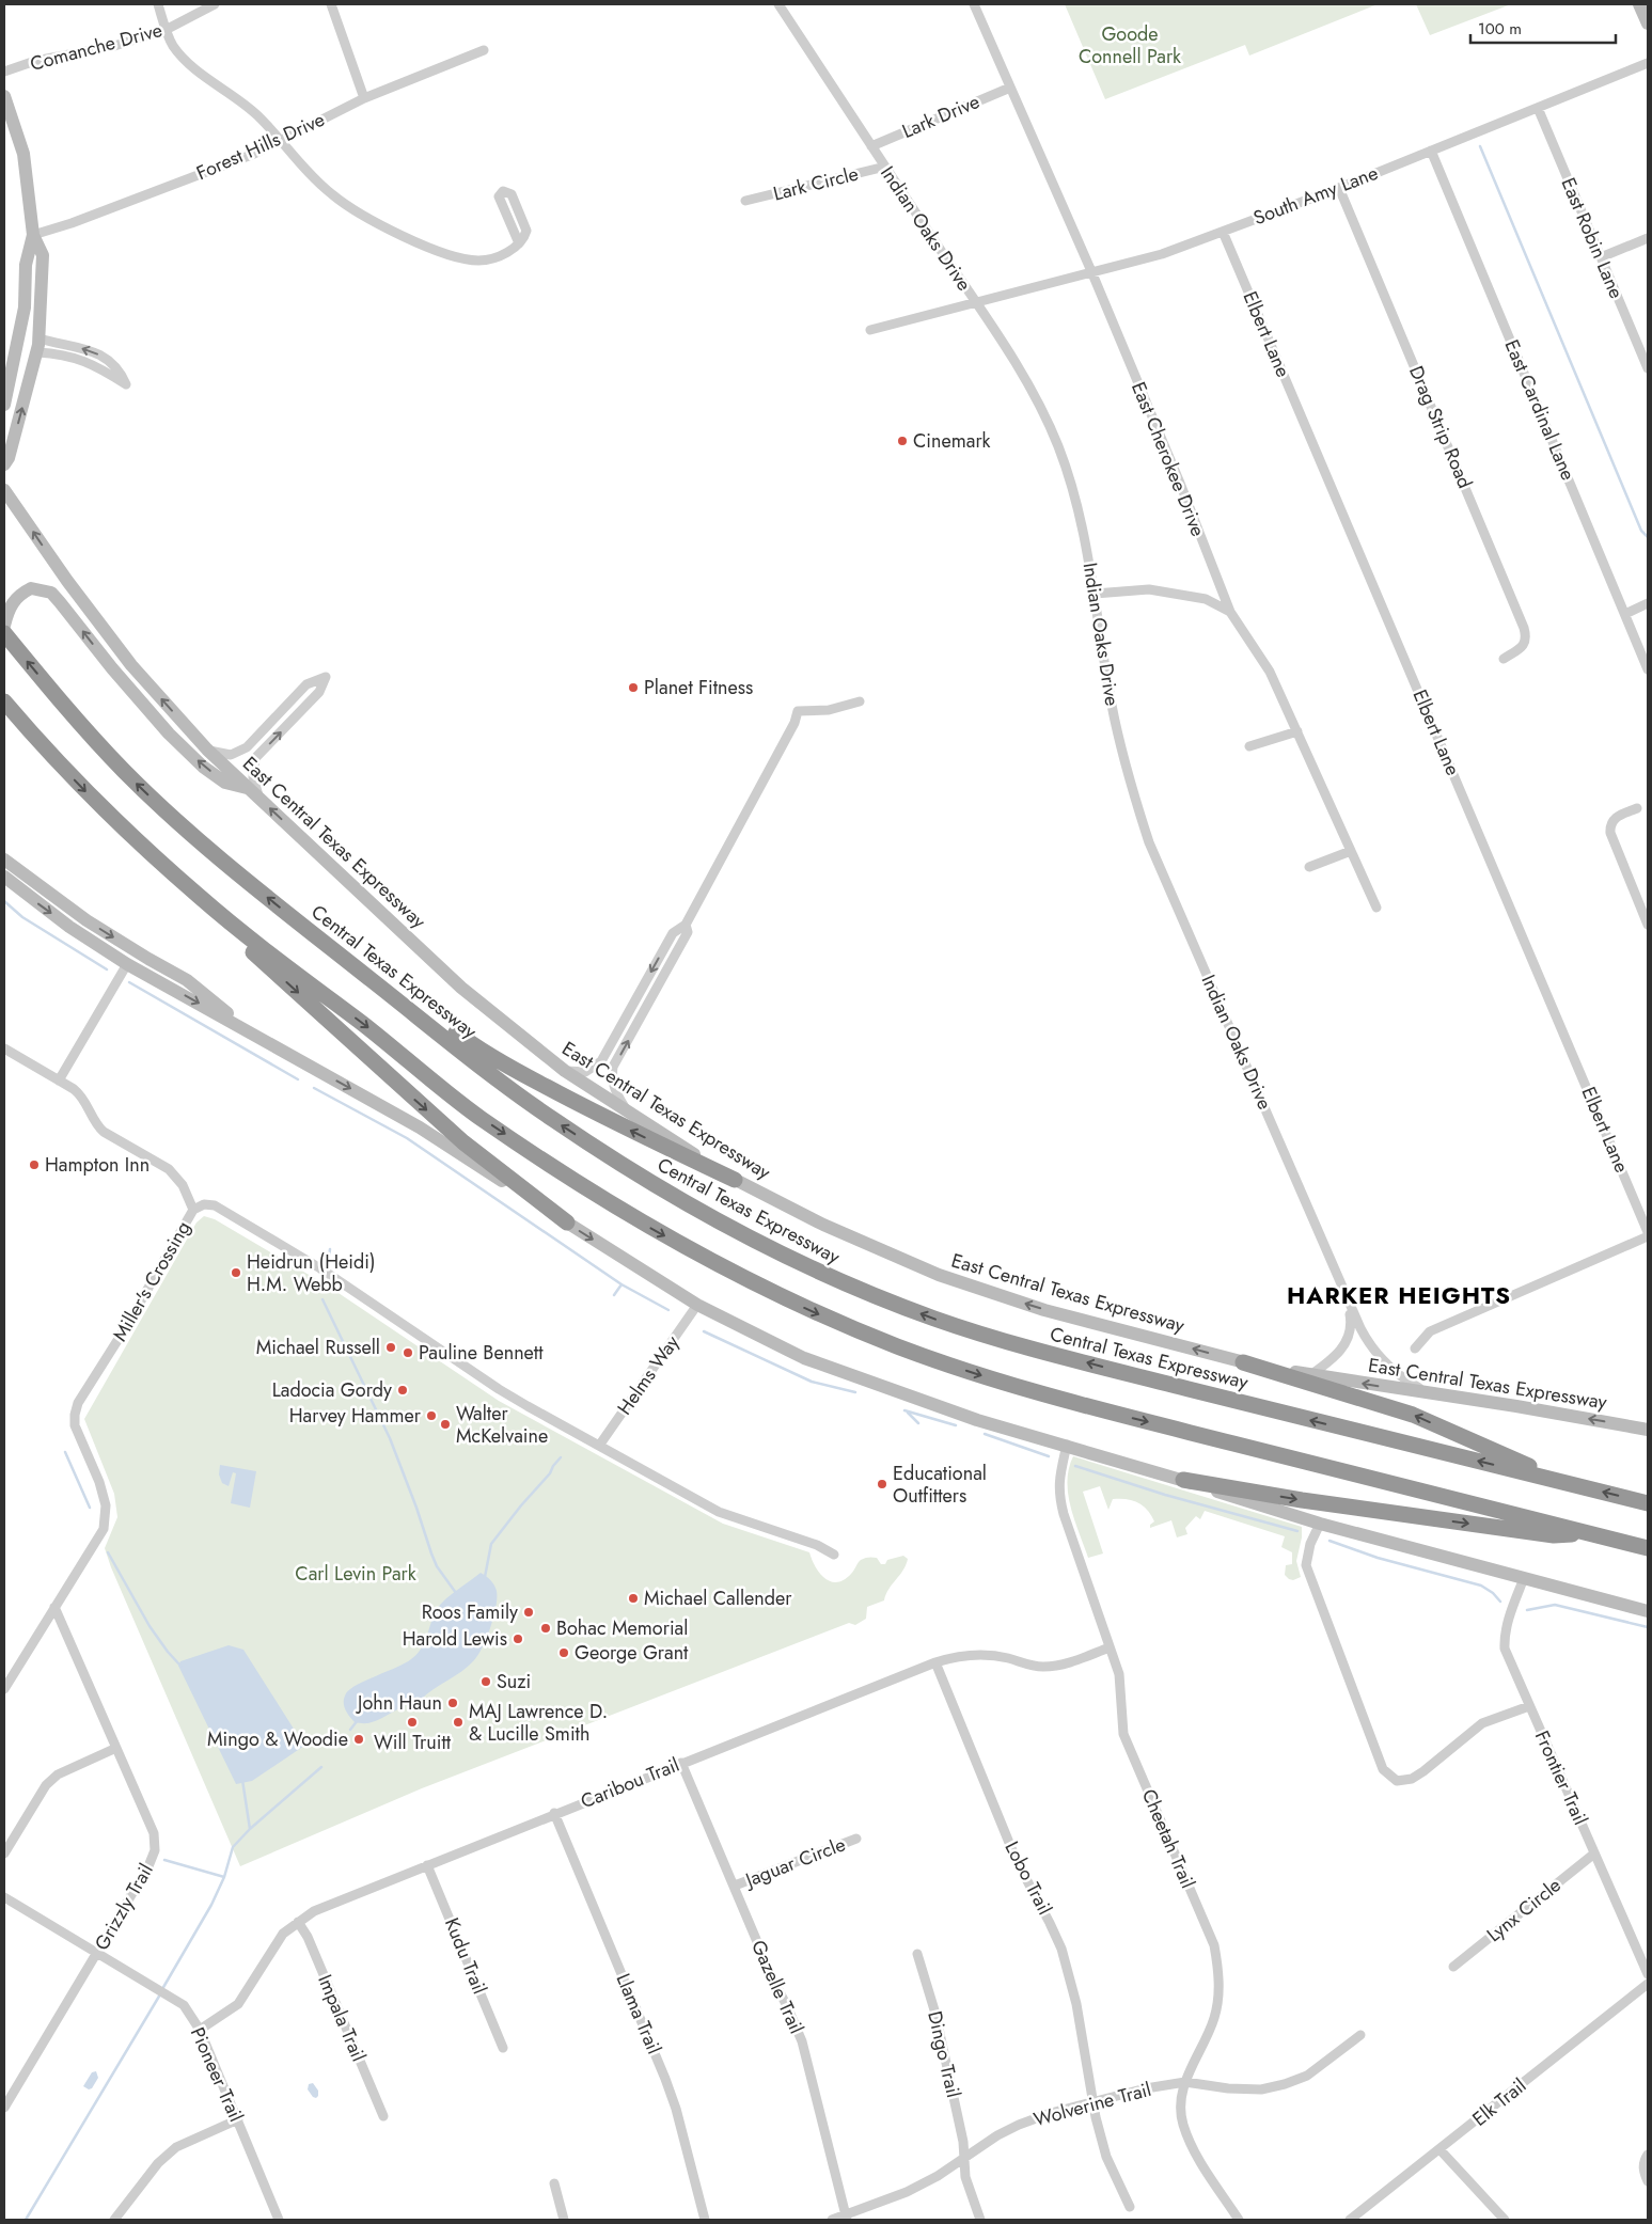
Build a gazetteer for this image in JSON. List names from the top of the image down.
{
  "streets": {
    "highway": ["Central Texas Expressway"],
    "main road": ["East Central Texas Expressway"],
    "street": [
      "Comanche Drive",
      "Lark Drive",
      "Forest Hills Drive",
      "Lark Circle",
      "South Amy Lane",
      "Indian Oaks Drive",
      "East Robin Lane",
      "Elbert Lane",
      "East Cardinal Lane",
      "Drag Strip Road",
      "East Cherokee Drive",
      "Miller's Crossing",
      "Helms Way",
      "Frontier Trail",
      "Caribou Trail",
      "Cheetah Trail",
      "Jaguar Circle",
      "Lobo Trail",
      "Grizzly Trail",
      "Lynx Circle",
      "Kudu Trail",
      "Gazelle Trail",
      "Llama Trail",
      "Impala Trail",
      "Dingo Trail",
      "Pioneer Trail",
      "Elk Trail",
      "Wolverine Trail"
    ]
  },
  "crossings": [
    ["Lark Drive", "Indian Oaks Drive"],
    ["Lark Drive", "East Cherokee Drive"],
    ["Lark Circle", "Indian Oaks Drive"],
    ["South Amy Lane", "Indian Oaks Drive"],
    ["South Amy Lane", "East Robin Lane"],
    ["South Amy Lane", "Elbert Lane"],
    ["South Amy Lane", "East Cardinal Lane"],
    ["South Amy Lane", "Drag Strip Road"],
    ["South Amy Lane", "East Cherokee Drive"],
    ["Miller's Crossing", "Helms Way"],
    ["Miller's Crossing", "Grizzly Trail"],
    ["Frontier Trail", "Lynx Circle"],
    ["Caribou Trail", "Cheetah Trail"],
    ["Caribou Trail", "Lobo Trail"],
    ["Caribou Trail", "Kudu Trail"],
    ["Caribou Trail", "Gazelle Trail"],
    ["Caribou Trail", "Llama Trail"],
    ["Caribou Trail", "Impala Trail"],
    ["Caribou Trail", "Pioneer Trail"],
    ["Cheetah Trail", "Wolverine Trail"],
    ["Jaguar Circle", "Gazelle Trail"],
    ["Lobo Trail", "Wolverine Trail"],
    ["Grizzly Trail", "Pioneer Trail"],
    ["Gazelle Trail", "Wolverine Trail"],
    ["Dingo Trail", "Wolverine Trail"]
  ],
  "one_way": ["East Central Texas Expressway"],
  "districts": ["HARKER HEIGHTS"],
  "parks": ["Goode Connell Park", "Carl Levin Park"],
  "places": [
    "Cinemark",
    "Planet Fitness",
    "Hampton Inn",
    "Heidrun (Heidi) H.M. Webb",
    "Michael Russell",
    "Pauline Bennett",
    "Ladocia Gordy",
    "Harvey Hammer",
    "Walter McKelvaine",
    "Educational Outfitters",
    "Michael Callender",
    "Roos Family",
    "Bohac Memorial",
    "Harold Lewis",
    "George Grant",
    "Suzi",
    "John Haun",
    "Will Truitt",
    "MAJ Lawrence D. & Lucille Smith",
    "Mingo & Woodie"
  ],
  "scale_bar": "100 m"
}
